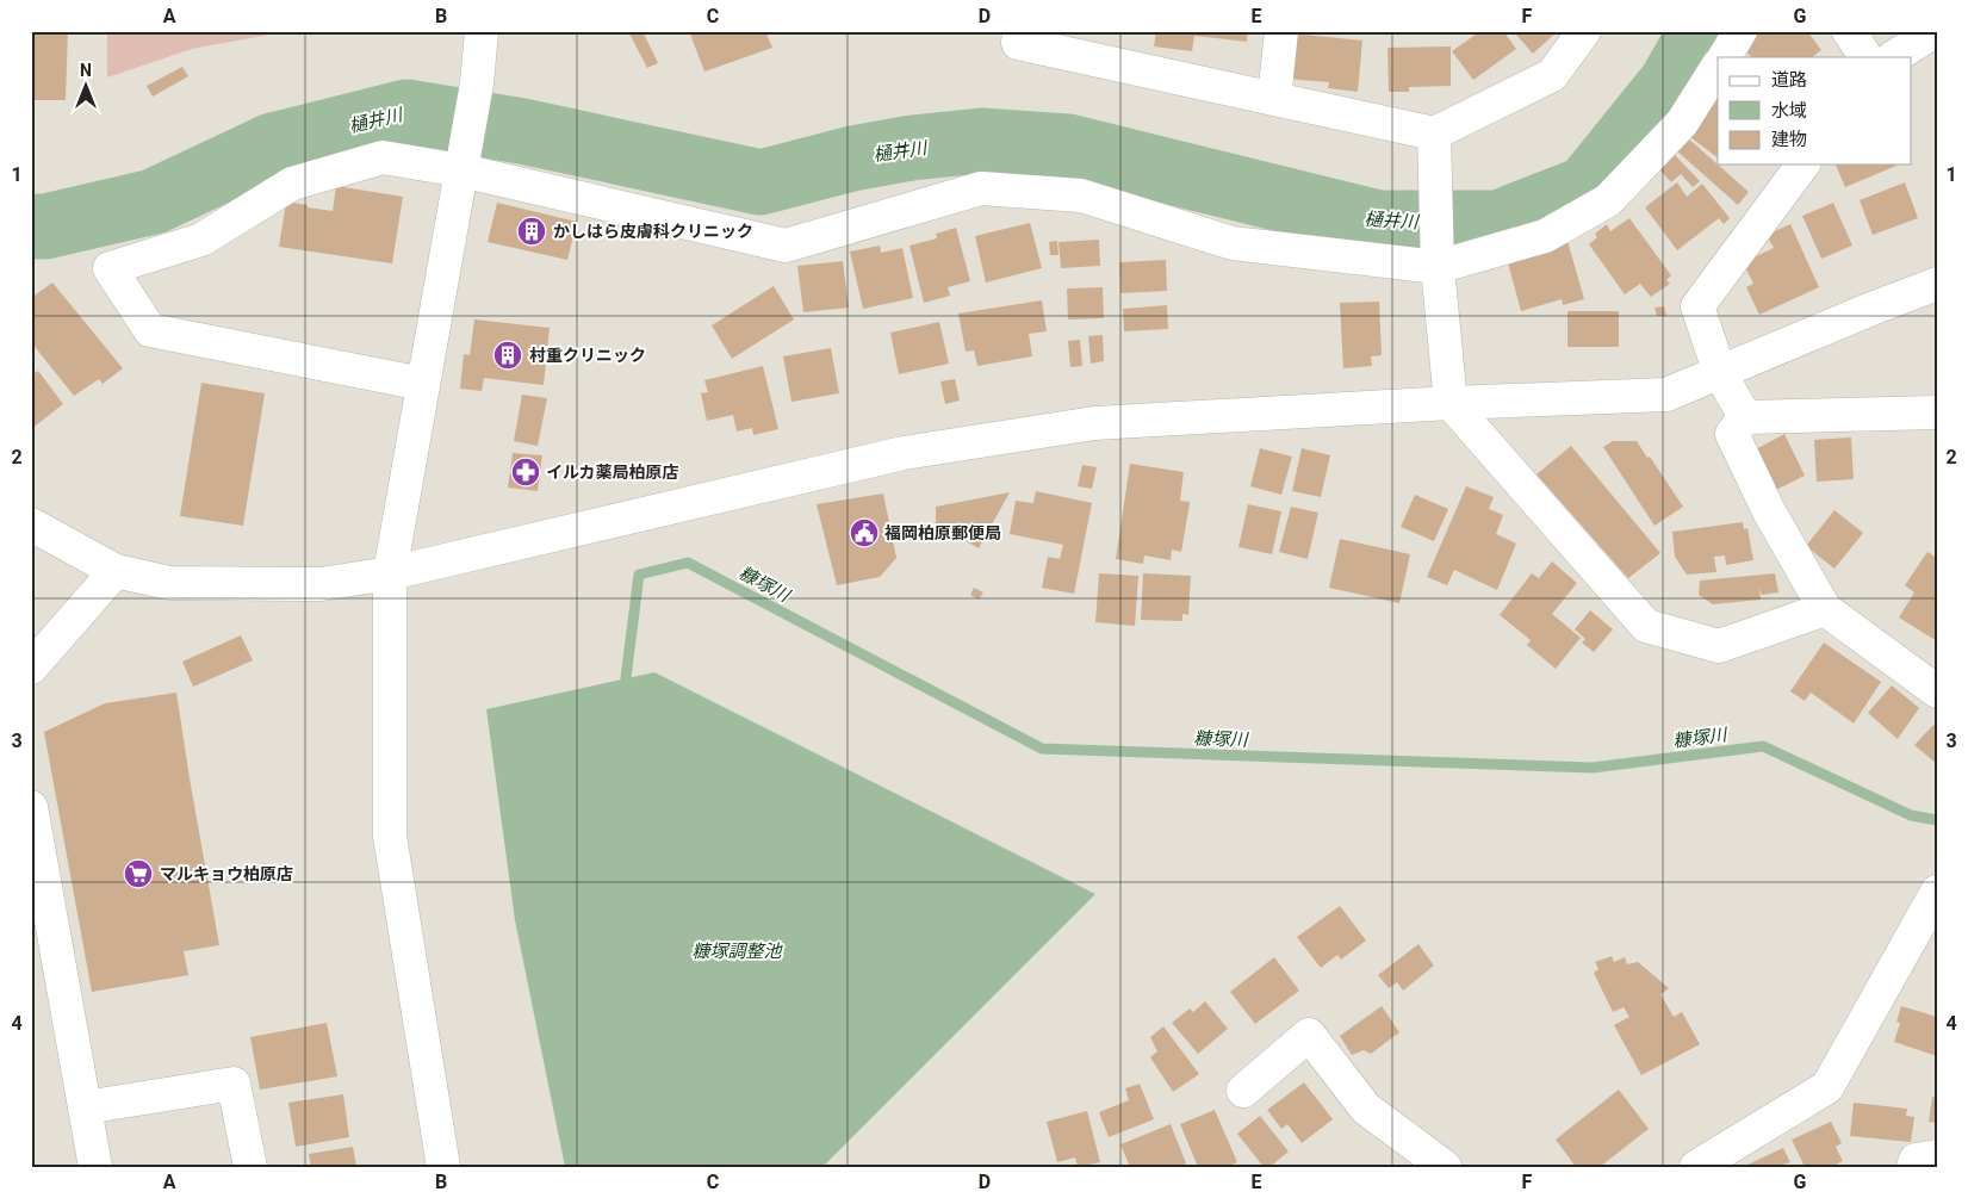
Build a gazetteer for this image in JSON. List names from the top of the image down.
{
  "water": ["樋井川", "糠塚川", "糠塚調整池"],
  "places": {
    "building": ["かしはら皮膚科クリニック", "村重クリニック"],
    "pharmacy": ["イルカ薬局柏原店"],
    "public building": ["福岡柏原郵便局"],
    "supermarket": ["マルキョウ柏原店"]
  },
  "legend": ["道路", "水域", "建物"],
  "north": "top",
  "grid": {
    "columns": [
      "A",
      "B",
      "C",
      "D",
      "E",
      "F",
      "G"
    ],
    "rows": [
      "1",
      "2",
      "3",
      "4"
    ]
  }
}
